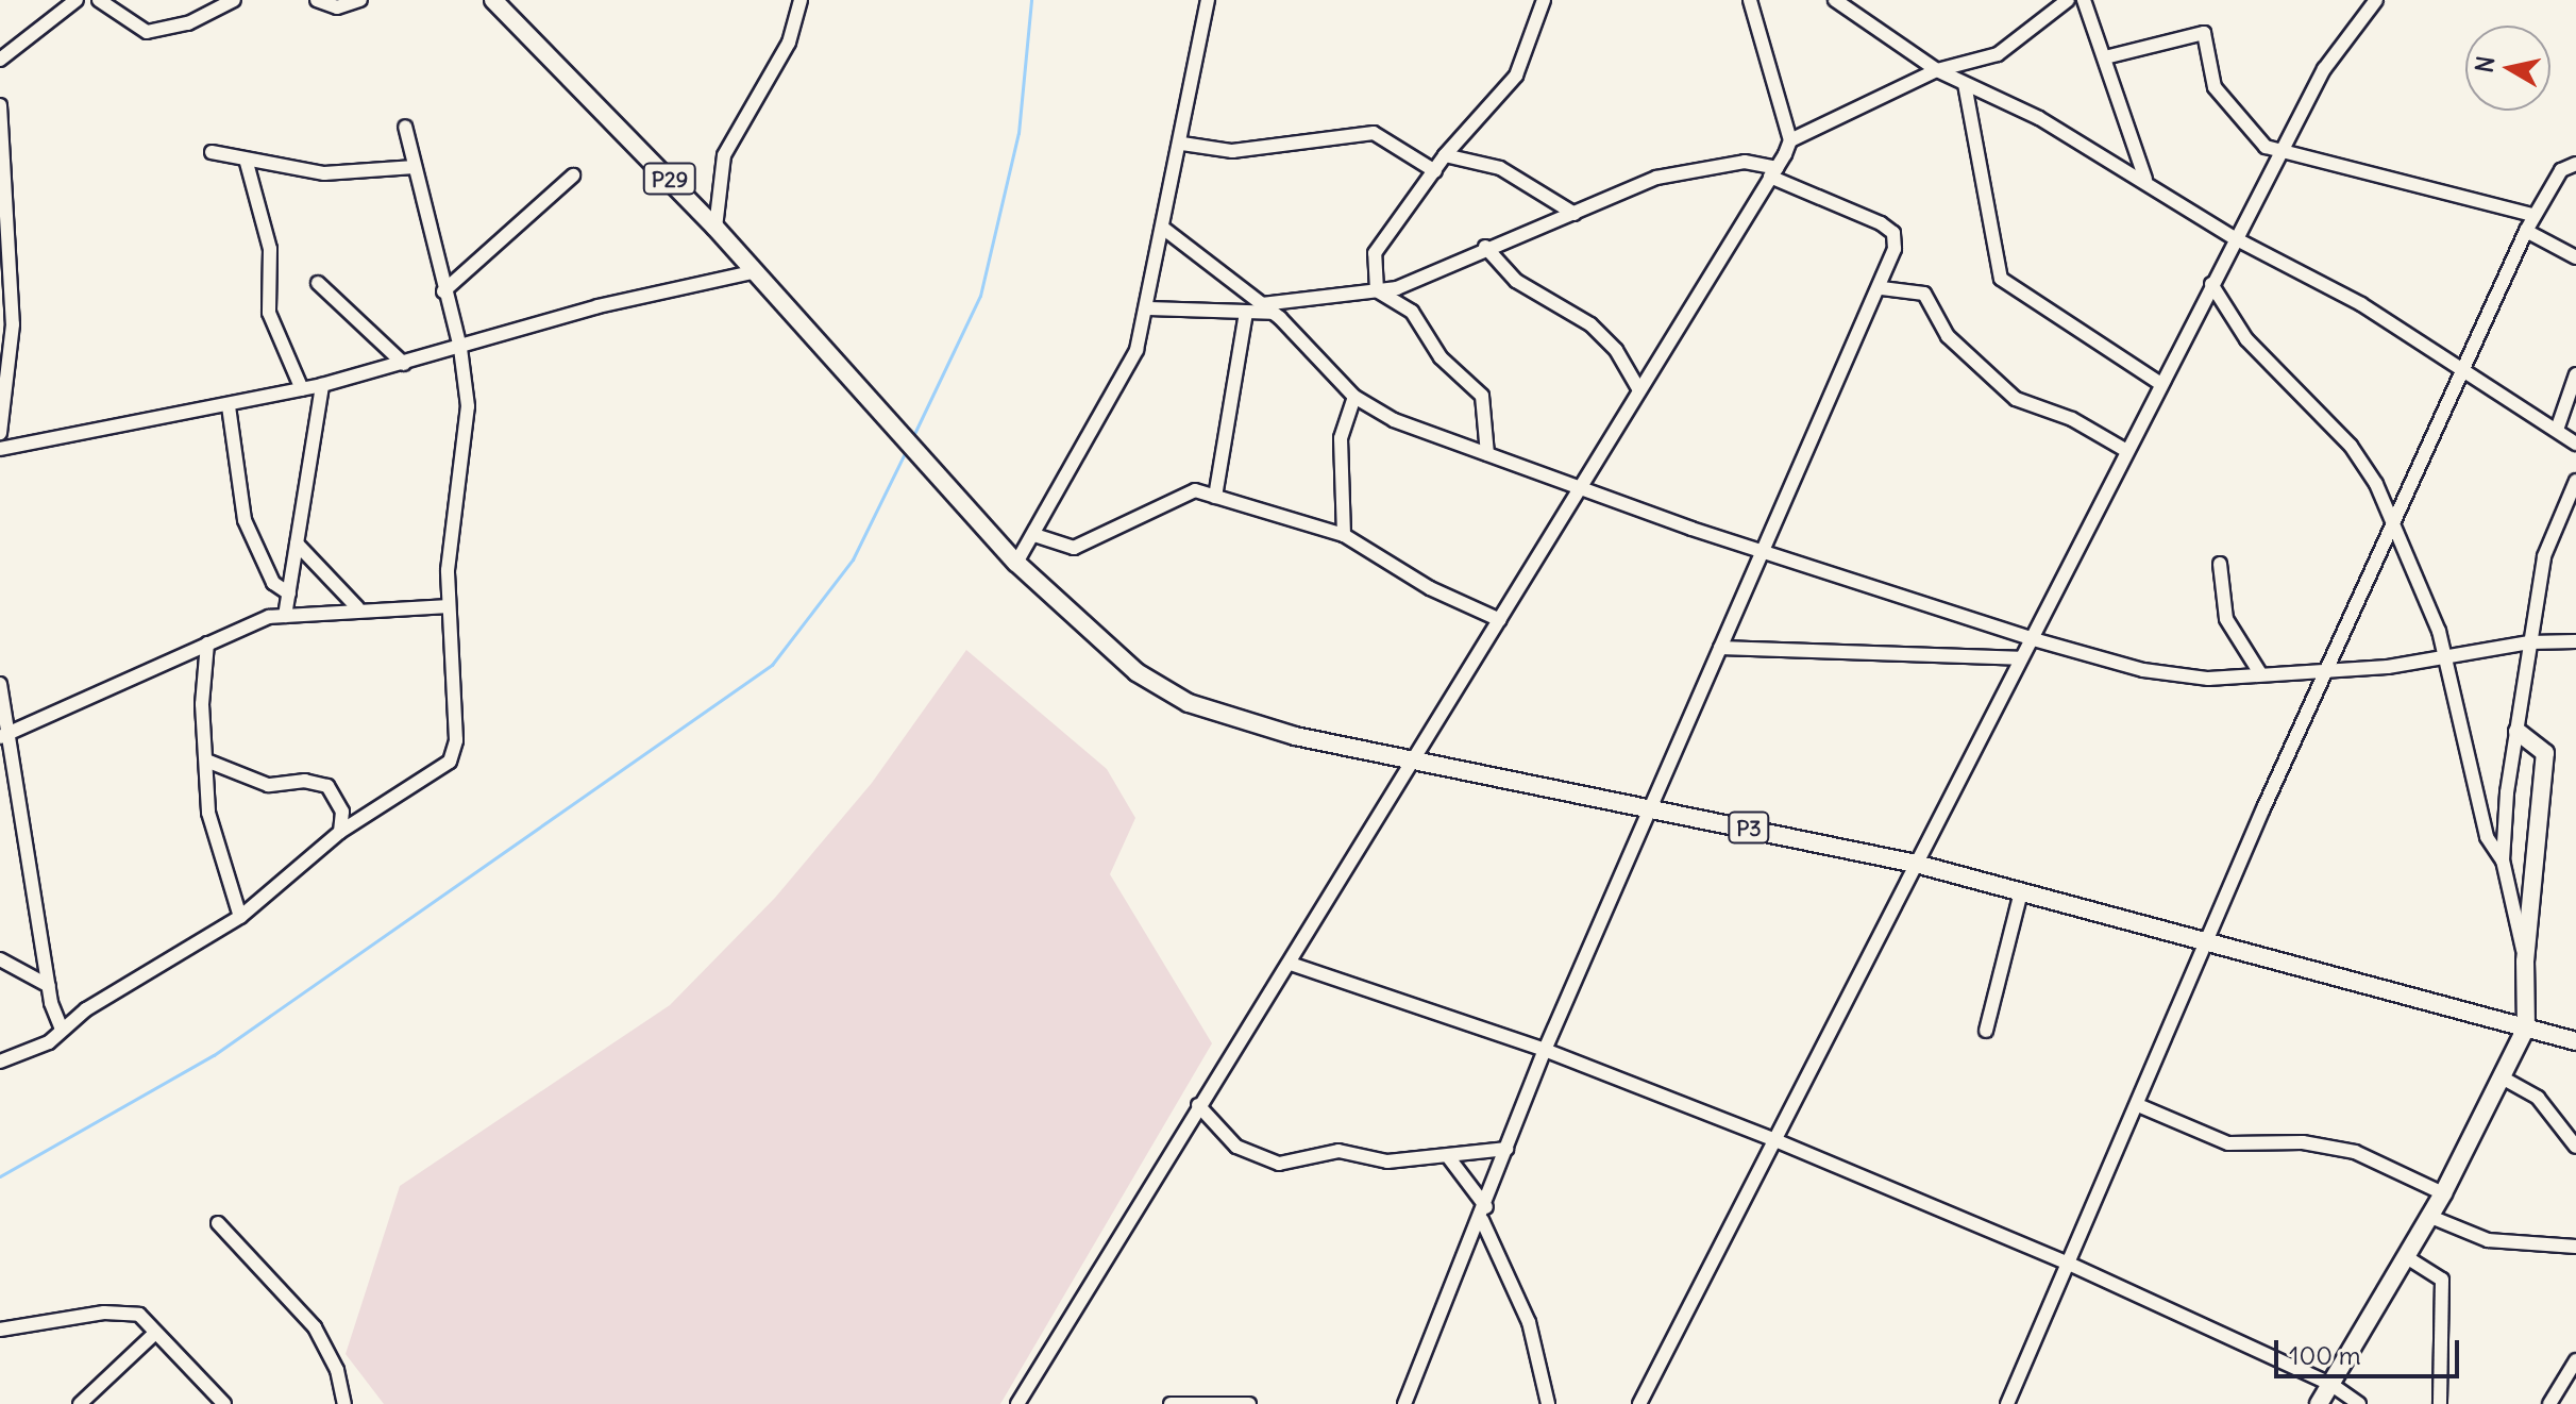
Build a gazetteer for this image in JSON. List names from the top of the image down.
{
  "streets": {
    "main road": ["P29", "P3"]
  },
  "crossings": [
    ["P29", "P3"]
  ],
  "scale_bar": "100 m",
  "north": "left"
}
